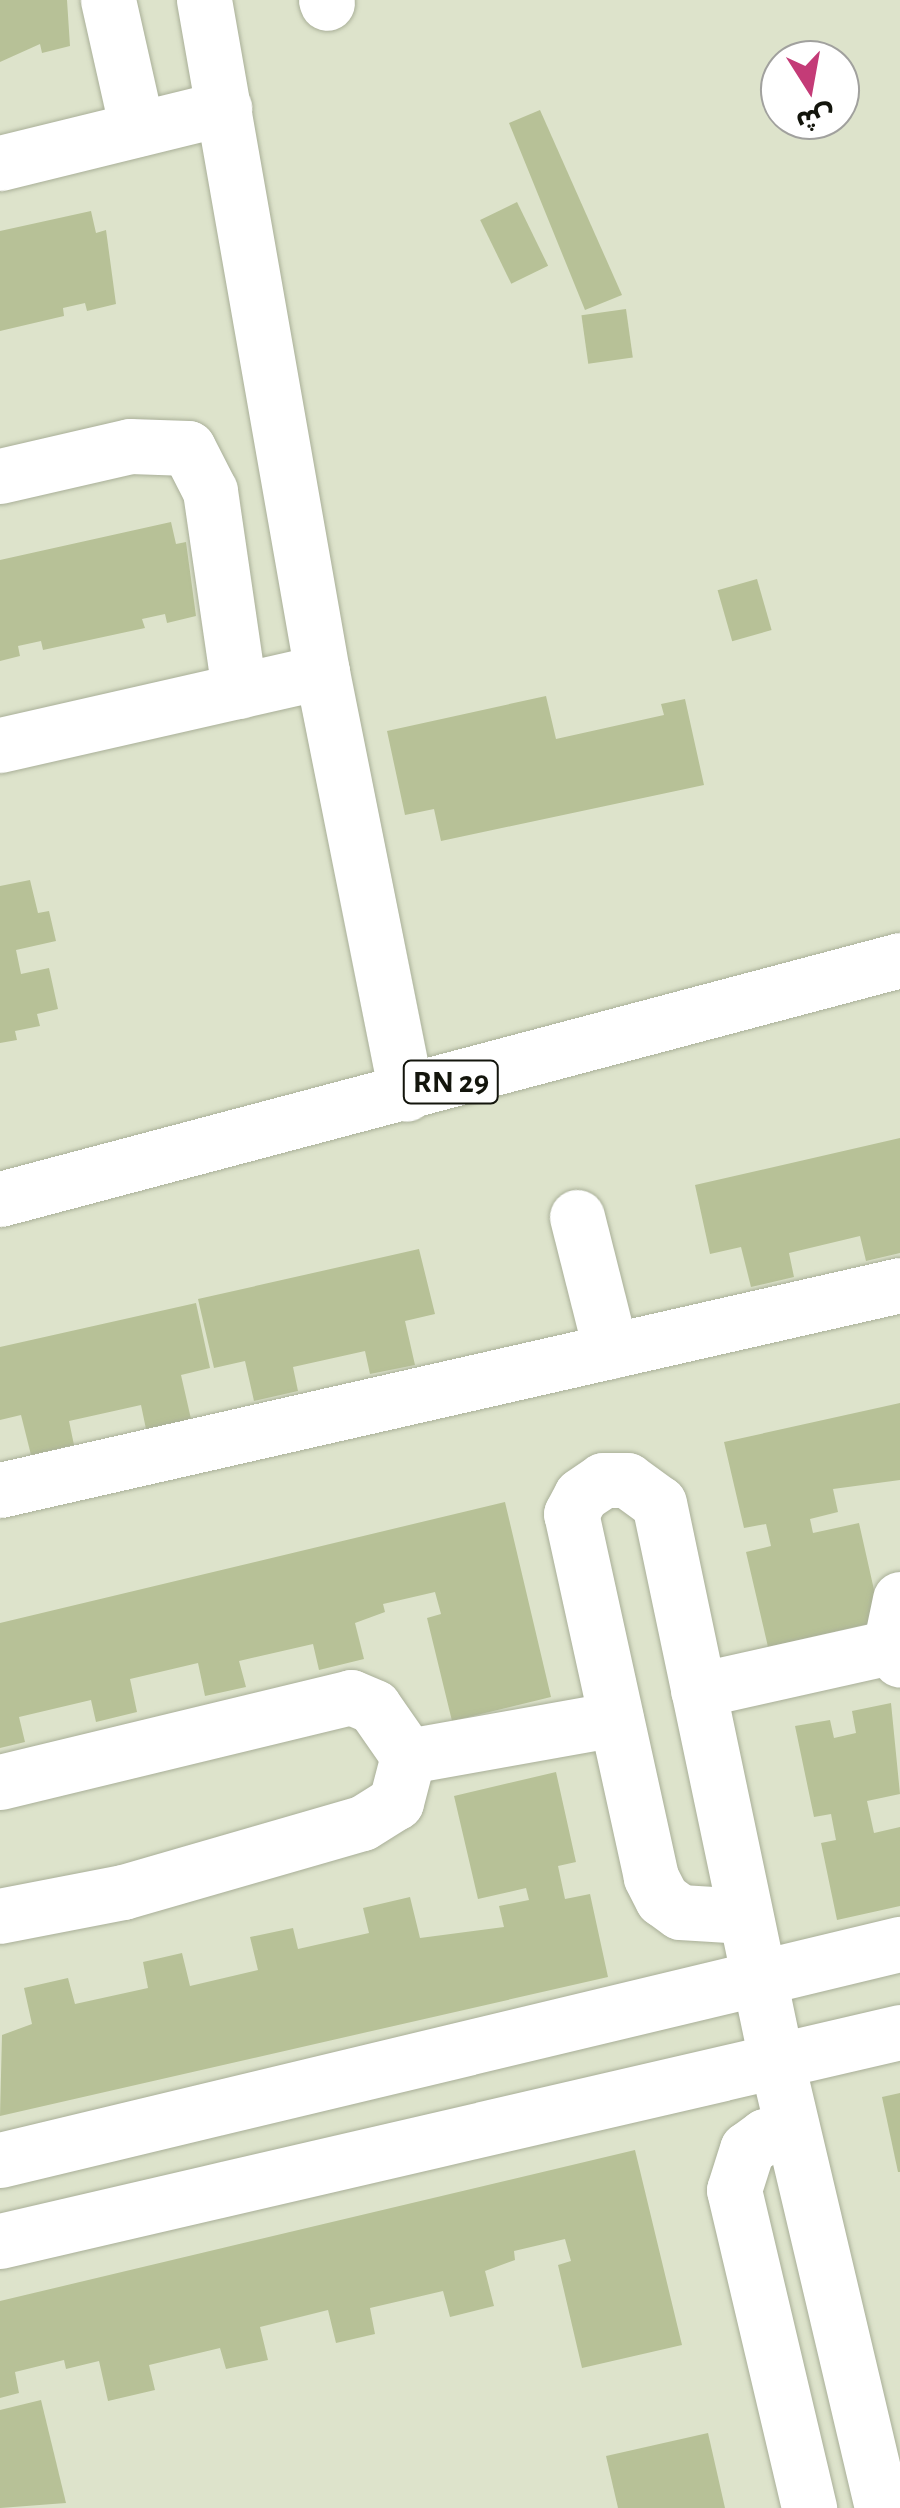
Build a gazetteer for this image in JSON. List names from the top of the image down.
{
  "streets": {
    "street": ["RN 29"]
  },
  "north": "bottom"
}
